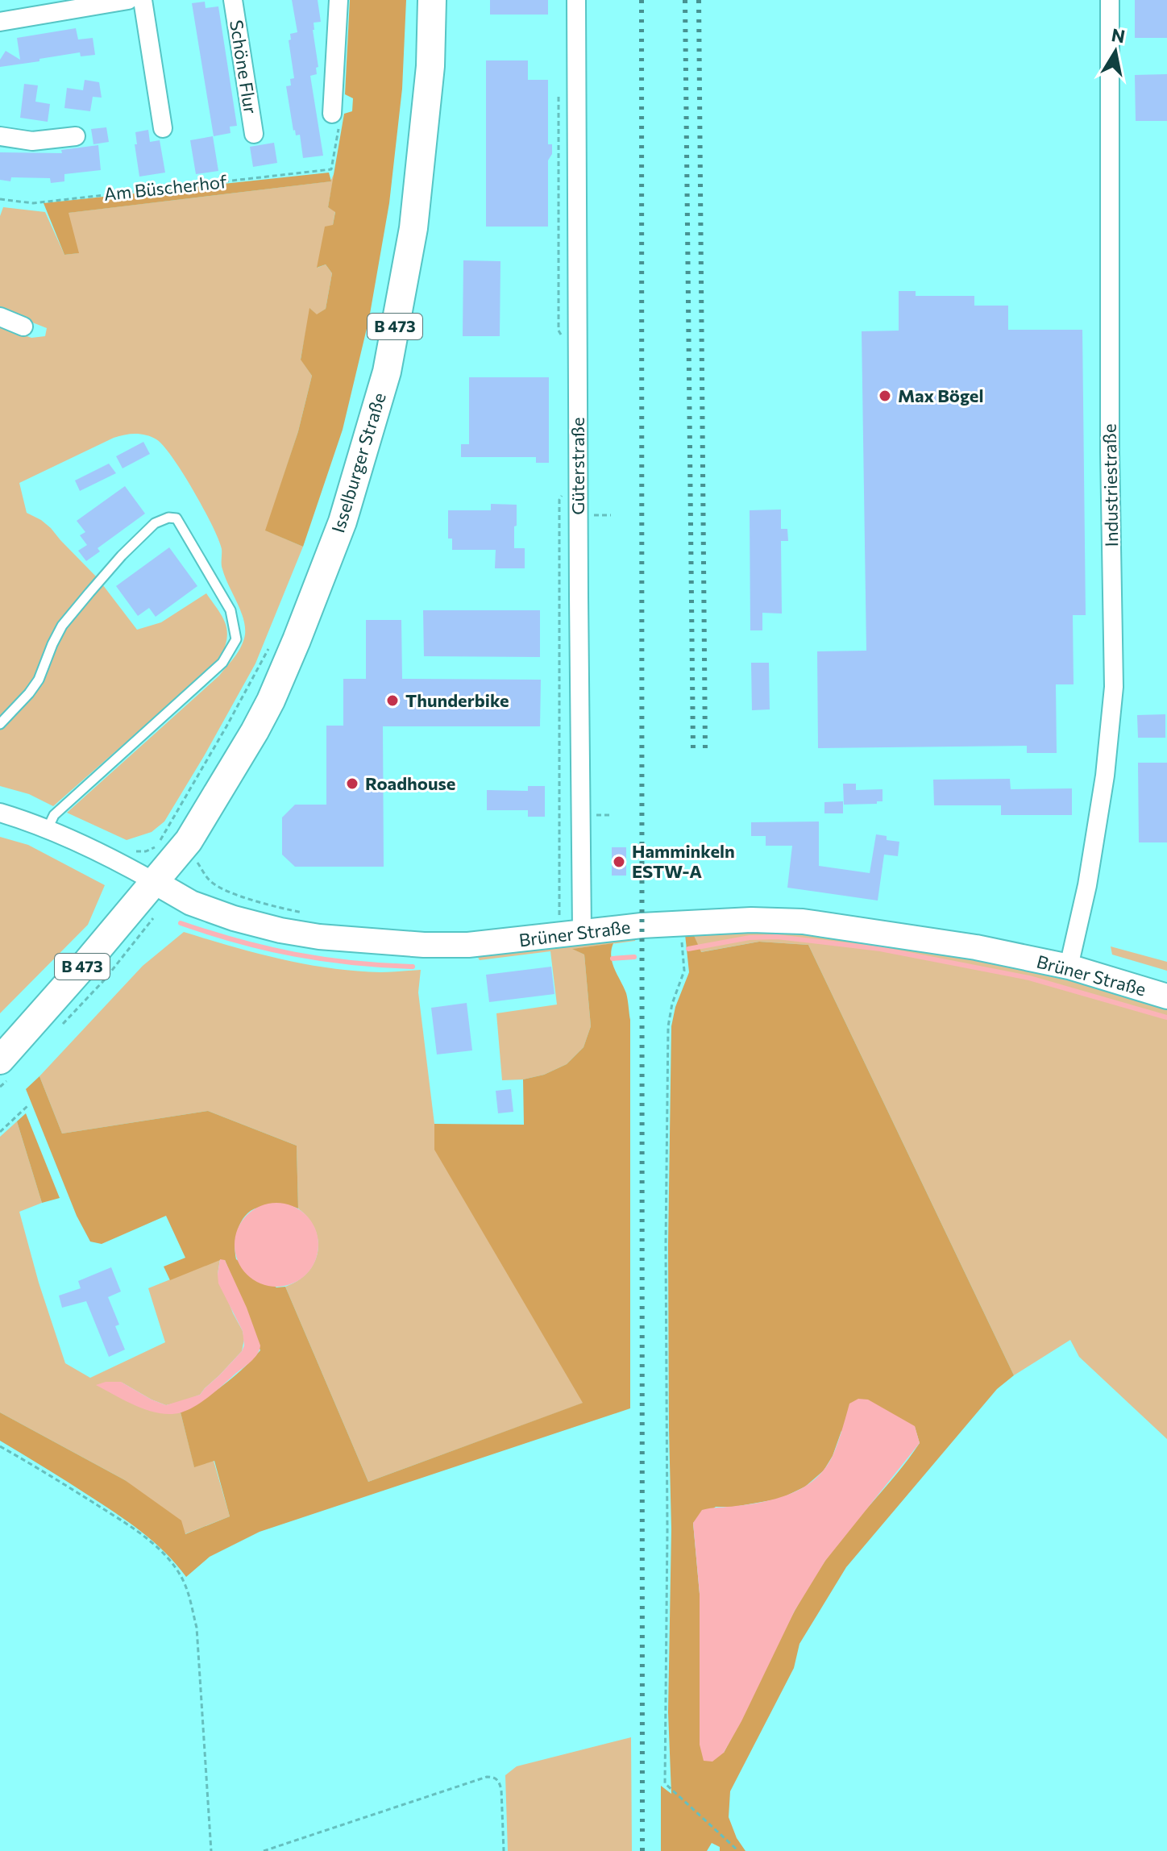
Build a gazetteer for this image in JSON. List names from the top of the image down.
{
  "streets": {
    "main road": ["B 473", "Isselburger Straße", "Brüner Straße"],
    "street": ["Schöne Flur", "Güterstraße", "Industriestraße"],
    "path": ["Am Büscherhof"]
  },
  "crossings": [
    ["B 473", "Isselburger Straße"],
    ["B 473", "Brüner Straße"],
    ["Isselburger Straße", "Brüner Straße"],
    ["Güterstraße", "Brüner Straße"],
    ["Industriestraße", "Brüner Straße"]
  ],
  "places": [
    "Max Bögel",
    "Thunderbike",
    "Roadhouse",
    "Hamminkeln ESTW-A"
  ],
  "north": "top"
}
